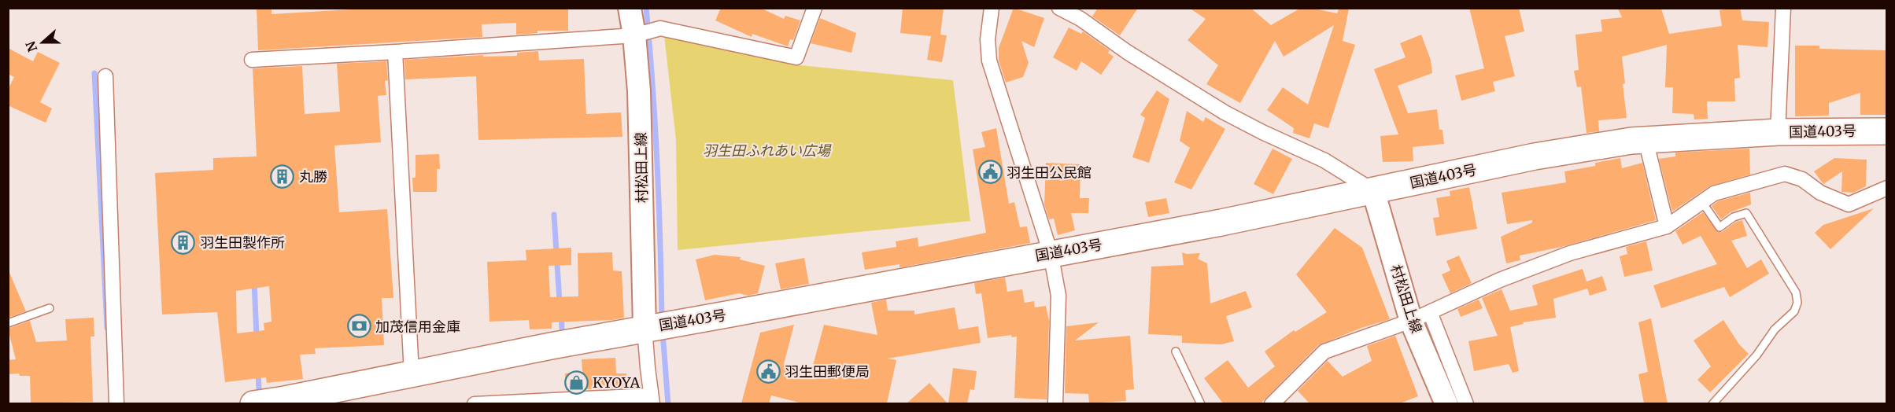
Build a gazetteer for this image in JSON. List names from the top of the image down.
{
  "streets": {
    "highway": ["国道403号"],
    "main road": ["村松田上線"]
  },
  "crossings": [
    ["国道403号", "村松田上線"]
  ],
  "parks": ["羽生田ふれあい広場"],
  "places": {
    "public building": ["羽生田公民館", "羽生田郵便局"],
    "building": ["丸勝", "羽生田製作所"],
    "bank": ["加茂信用金庫"],
    "shop": ["KYOYA"]
  },
  "north": "left"
}
